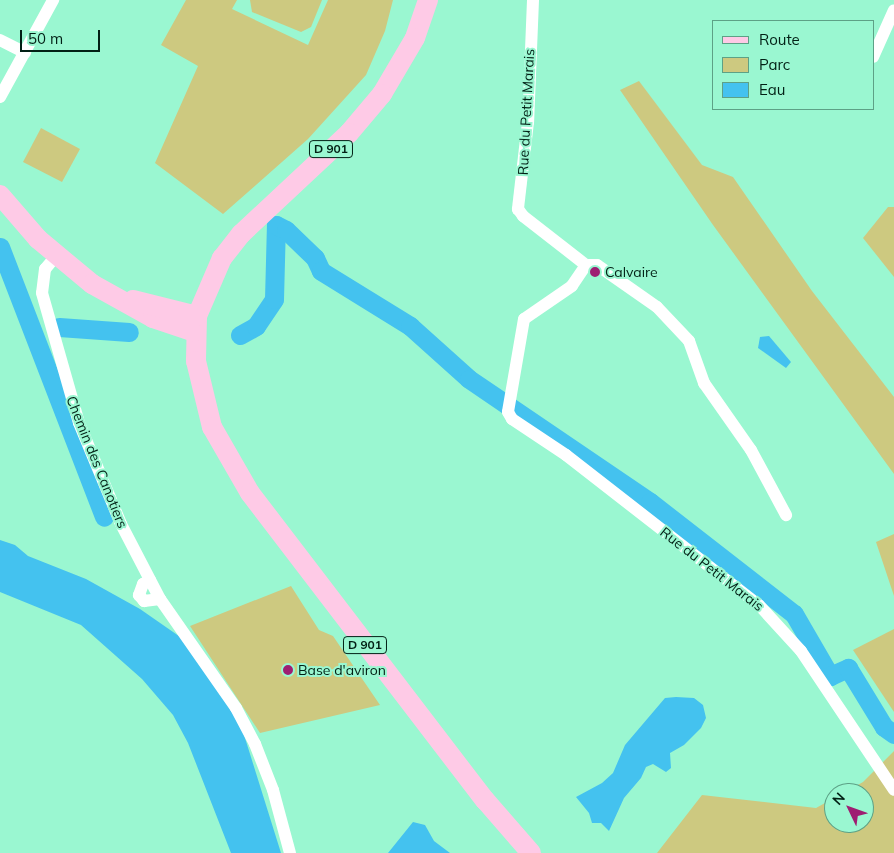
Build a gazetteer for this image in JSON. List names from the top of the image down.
{
  "streets": {
    "main road": ["D 901"],
    "street": ["Rue du Petit Marais", "Chemin des Canotiers"]
  },
  "places": ["Calvaire", "Base d'aviron"],
  "legend": ["Route", "Parc", "Eau"],
  "scale_bar": "50 m",
  "north": "top left"
}
